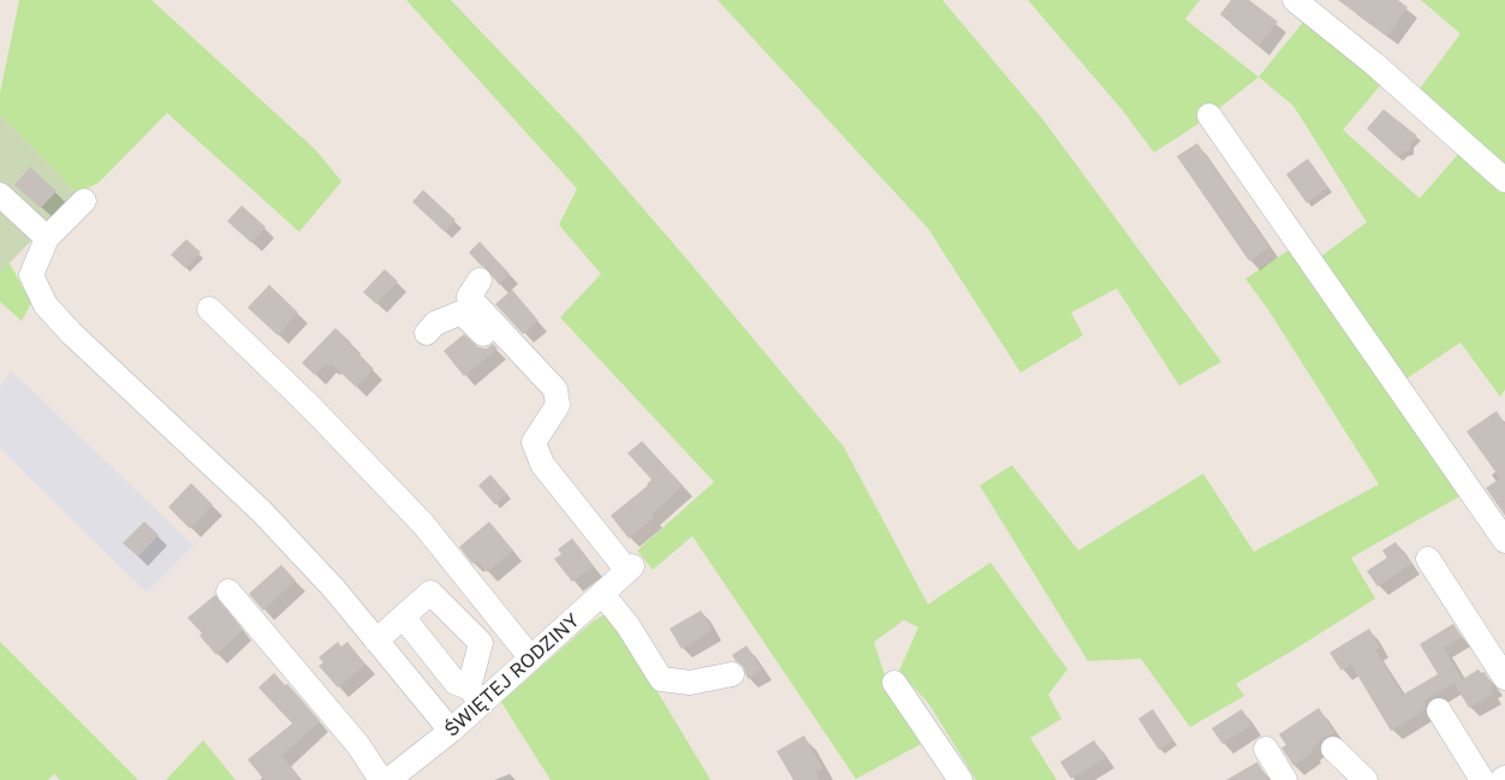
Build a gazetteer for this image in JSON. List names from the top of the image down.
{
  "streets": {
    "street": ["ŚWIĘTEJ RODZINY"]
  }
}
